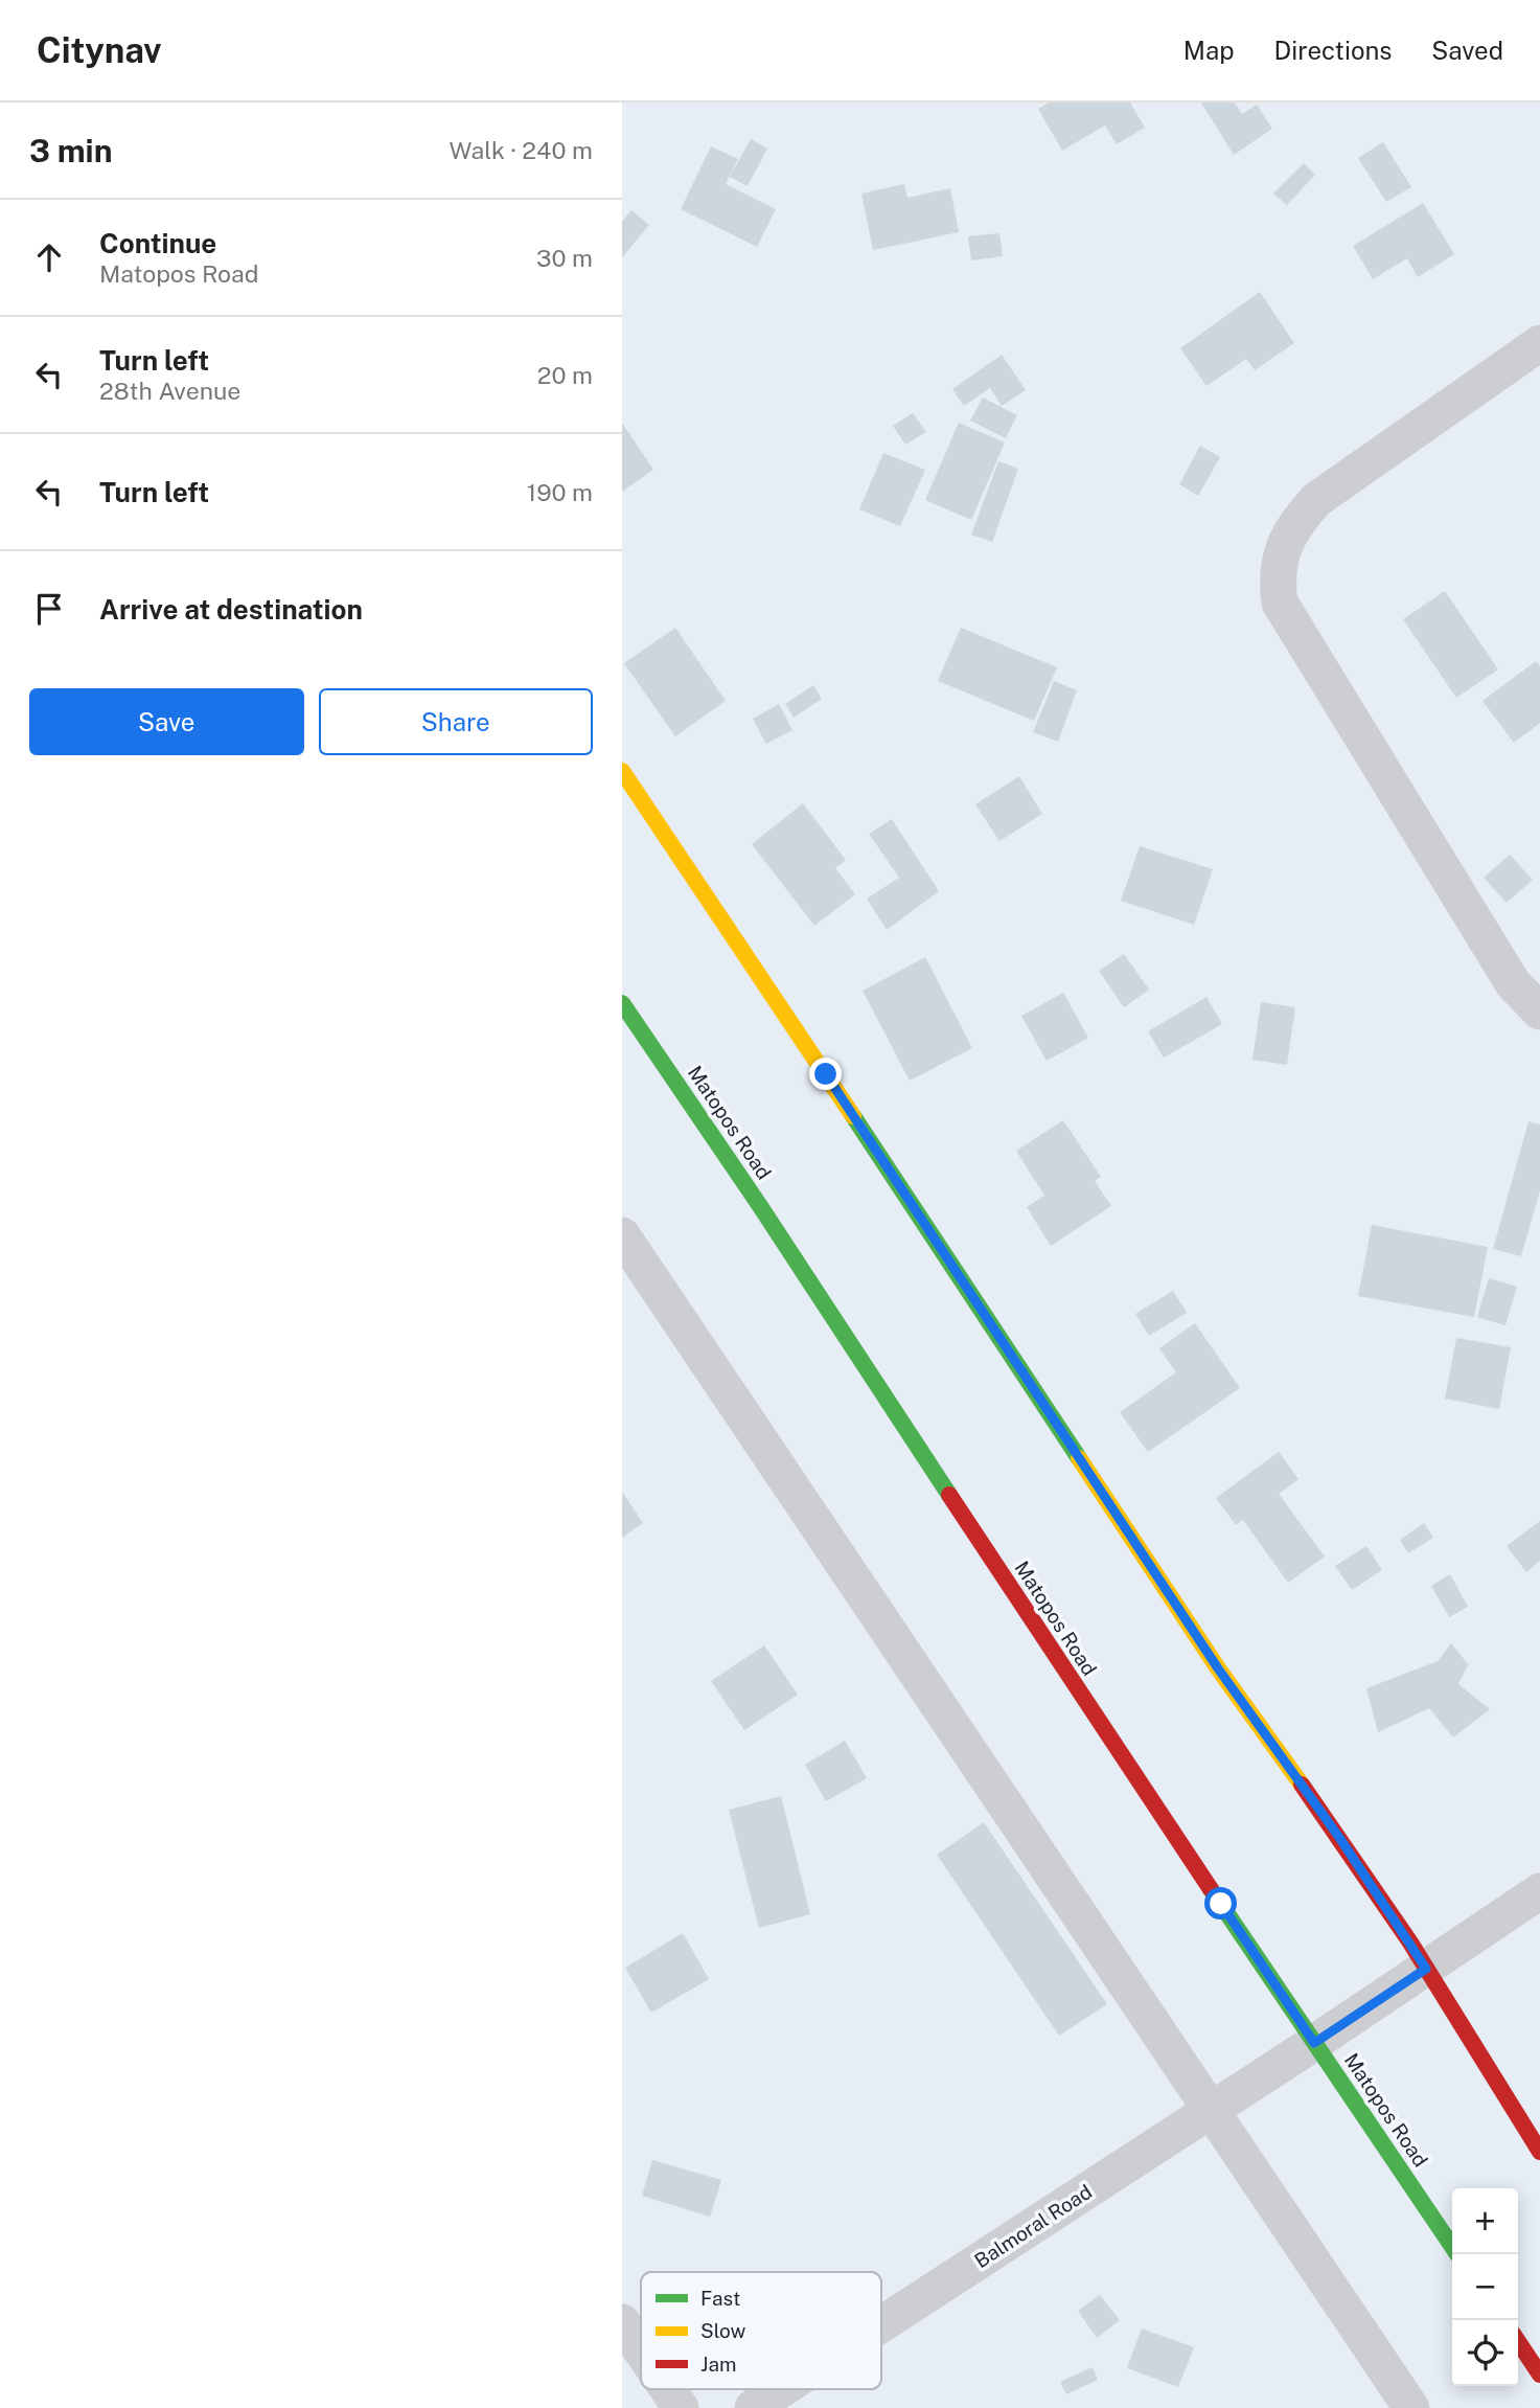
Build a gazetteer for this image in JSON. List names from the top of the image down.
{
  "streets": {
    "street": ["Matopos Road", "Balmoral Road"]
  },
  "crossings": [
    ["Matopos Road", "Balmoral Road"]
  ],
  "legend": ["Fast", "Slow", "Jam"],
  "page": {
    "header": "Citynav",
    "nav": ["Map", "Directions", "Saved"],
    "heading": ["3 min", "Walk · 240 m"],
    "list": [
      ["Continue", "Matopos Road", "30 m"],
      ["Turn left", "28th Avenue", "20 m"],
      ["Turn left", "190 m"],
      "Arrive at destination"
    ],
    "buttons": ["Save", "Share"],
    "map_buttons": ["+", "−"]
  }
}
